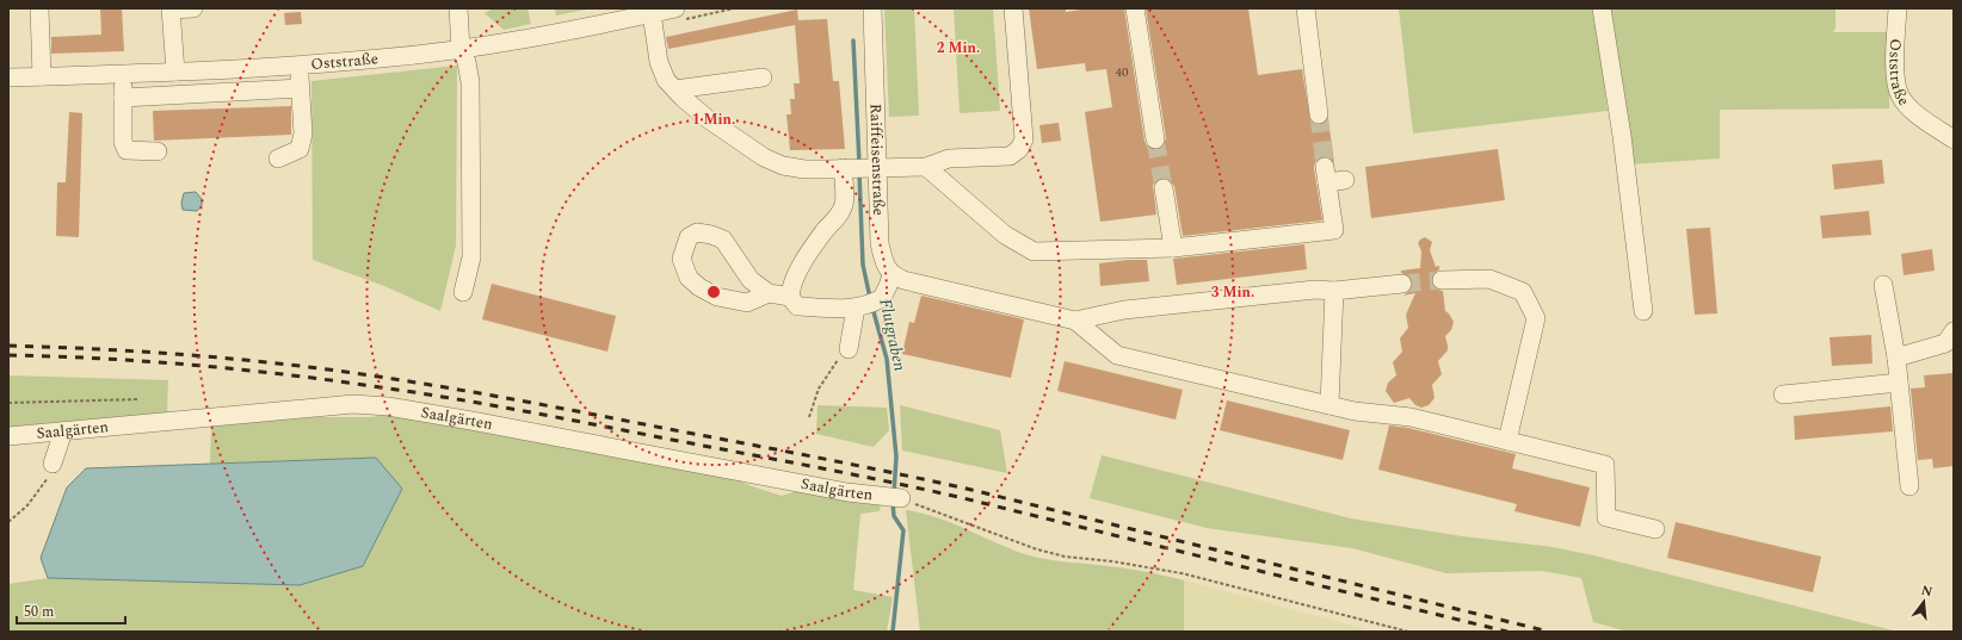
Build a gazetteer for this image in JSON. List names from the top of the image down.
{
  "streets": {
    "street": ["Oststraße", "Raiffeisenstraße", "Saalgärten"]
  },
  "water": ["Flutgraben"],
  "house_numbers": ["40"],
  "scale_bar": "50 m",
  "north": "top",
  "rings": ["2 Min.", "1 Min.", "3 Min."]
}
